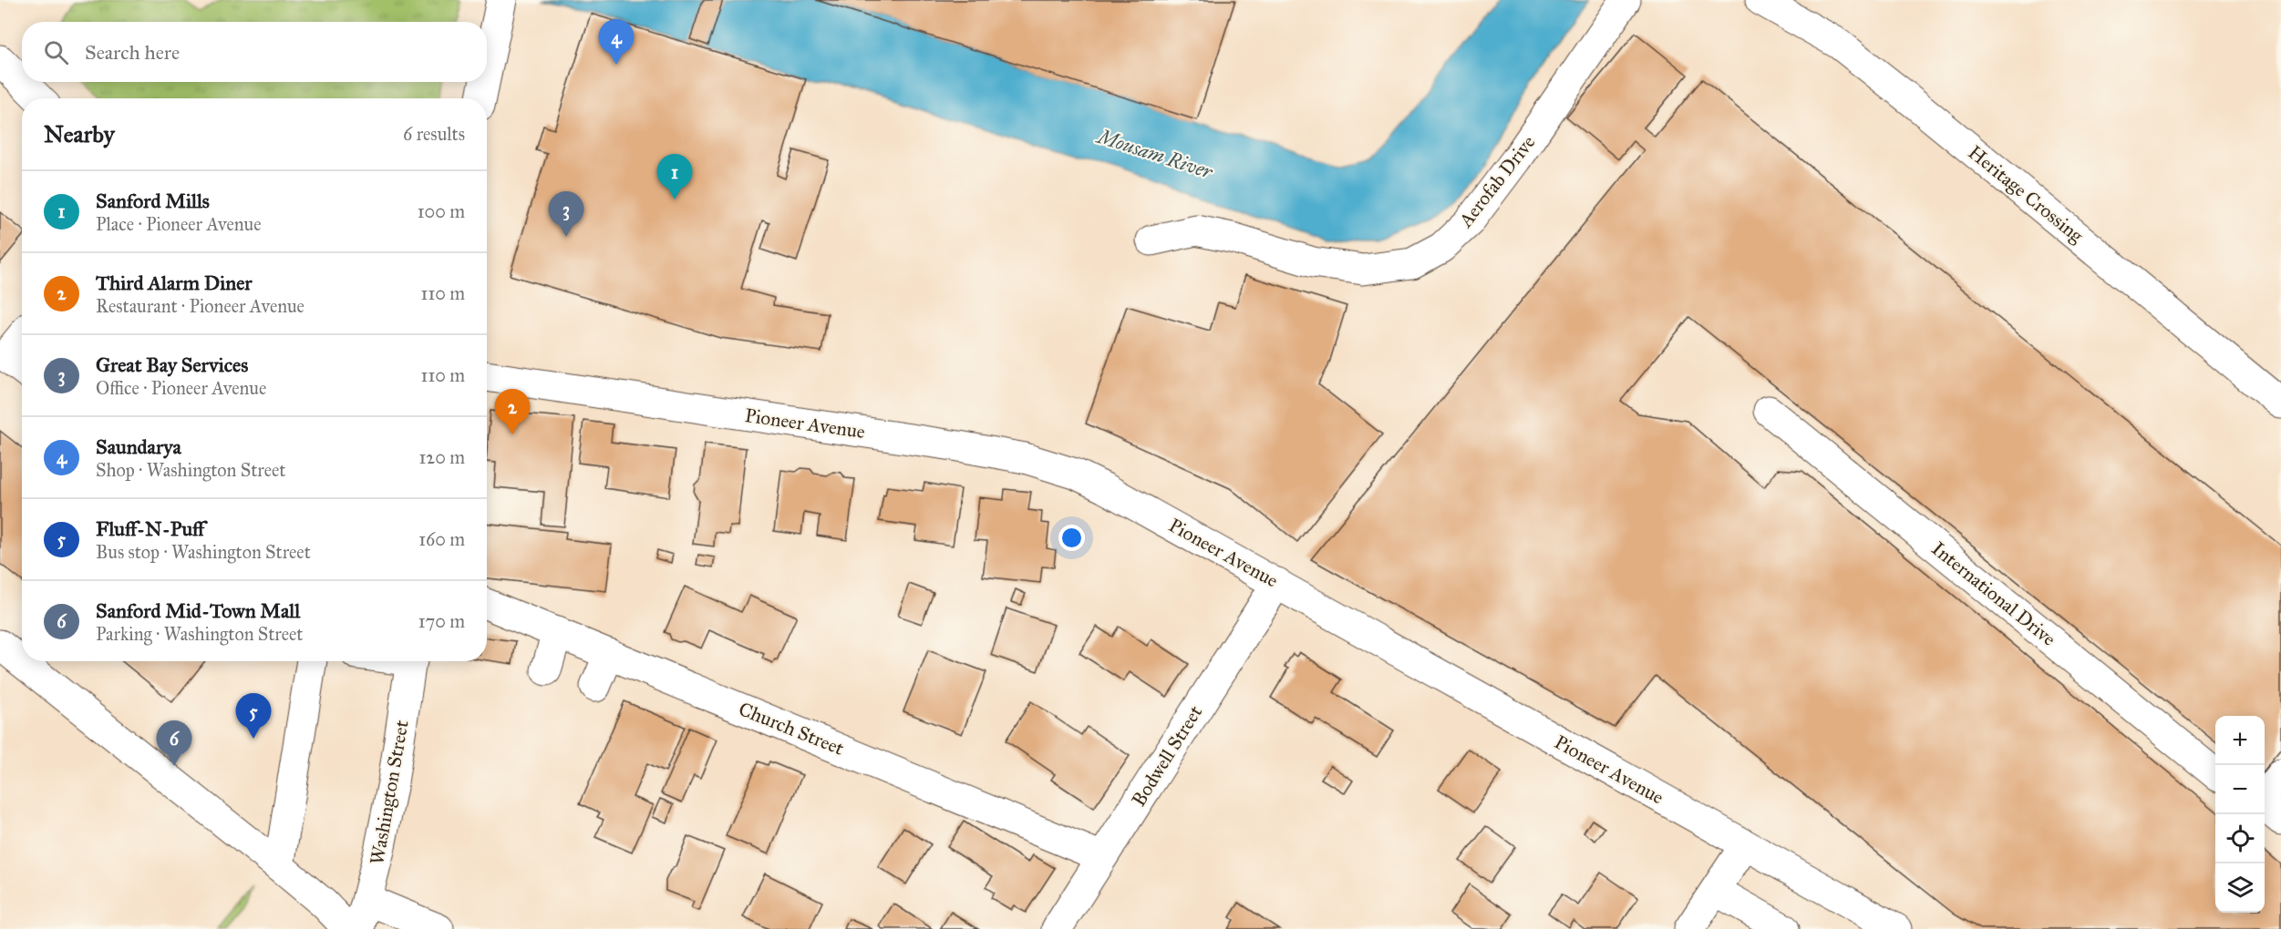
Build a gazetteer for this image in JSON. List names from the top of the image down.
{
  "streets": {
    "street": [
      "Aerofab Drive",
      "Heritage Crossing",
      "Pioneer Avenue",
      "International Drive",
      "Church Street",
      "Bodwell Street",
      "Washington Street"
    ]
  },
  "crossings": [
    ["Pioneer Avenue", "Bodwell Street"],
    ["Church Street", "Bodwell Street"]
  ],
  "water": ["Mousam River"],
  "page": {
    "pins": [
      "4",
      "1",
      "3",
      "2",
      "5",
      "6"
    ],
    "search": "Search here",
    "heading": ["Nearby", "6 results"],
    "list": [
      {
        "mark": "1",
        "name": "Sanford Mills",
        "note": "Place · Pioneer Avenue",
        "value": "100 m"
      },
      {
        "mark": "2",
        "name": "Third Alarm Diner",
        "note": "Restaurant · Pioneer Avenue",
        "value": "110 m"
      },
      {
        "mark": "3",
        "name": "Great Bay Services",
        "note": "Office · Pioneer Avenue",
        "value": "110 m"
      },
      {
        "mark": "4",
        "name": "Saundarya",
        "note": "Shop · Washington Street",
        "value": "120 m"
      },
      {
        "mark": "5",
        "name": "Fluff-N-Puff",
        "note": "Bus stop · Washington Street",
        "value": "160 m"
      },
      {
        "mark": "6",
        "name": "Sanford Mid-Town Mall",
        "note": "Parking · Washington Street",
        "value": "170 m"
      }
    ],
    "map_buttons": ["+", "−"]
  }
}
